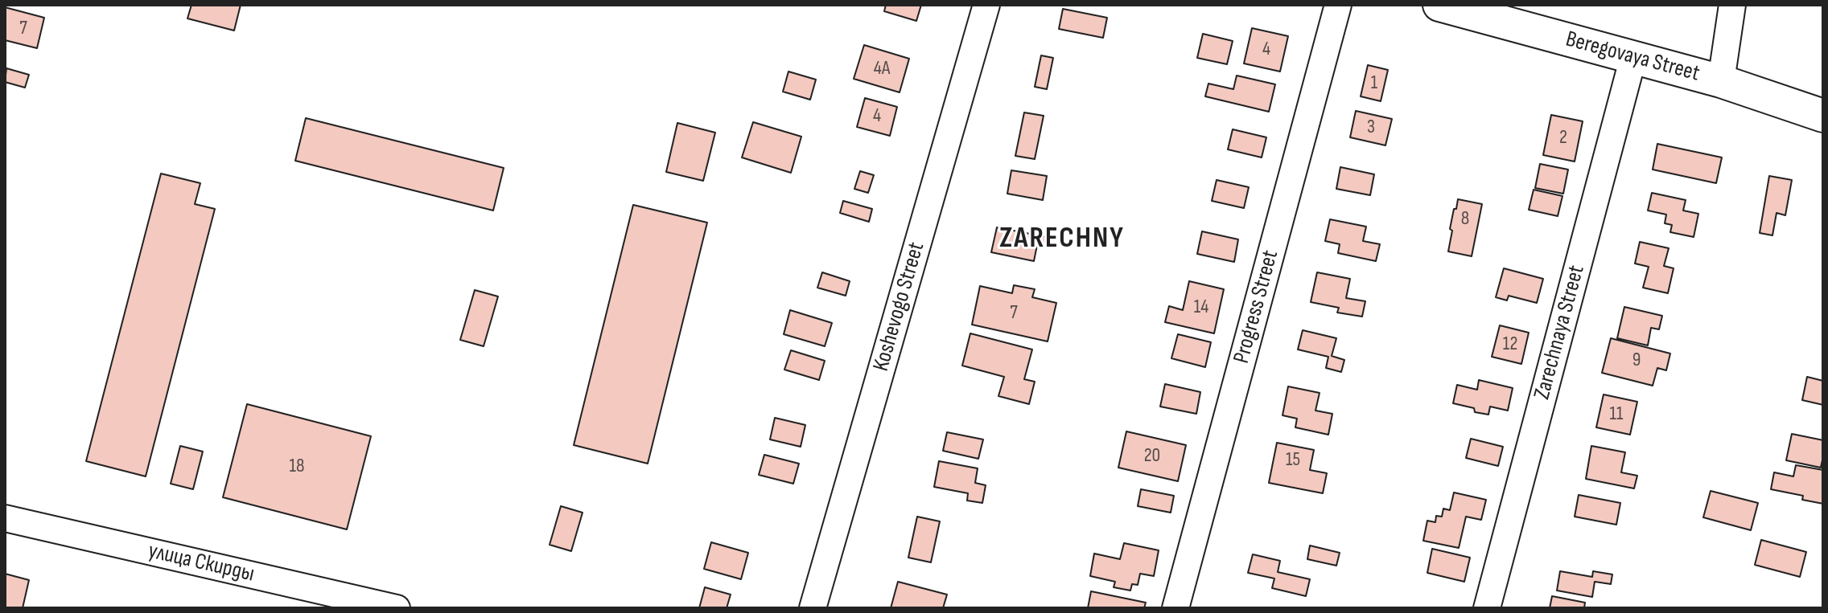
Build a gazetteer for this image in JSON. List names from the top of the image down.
{
  "streets": {
    "main road": ["Beregovaya Street"],
    "street": [
      "Koshevogo Street",
      "Progress Street",
      "Zarechnaya Street",
      "улица Скирды"
    ]
  },
  "crossings": [
    ["Beregovaya Street", "Zarechnaya Street"]
  ],
  "districts": ["ZARECHNY"],
  "house_numbers": [
    "7",
    "4",
    "4А",
    "1",
    "4",
    "3",
    "2",
    "8",
    "14",
    "7",
    "12",
    "9",
    "11",
    "20",
    "15",
    "18"
  ]
}
